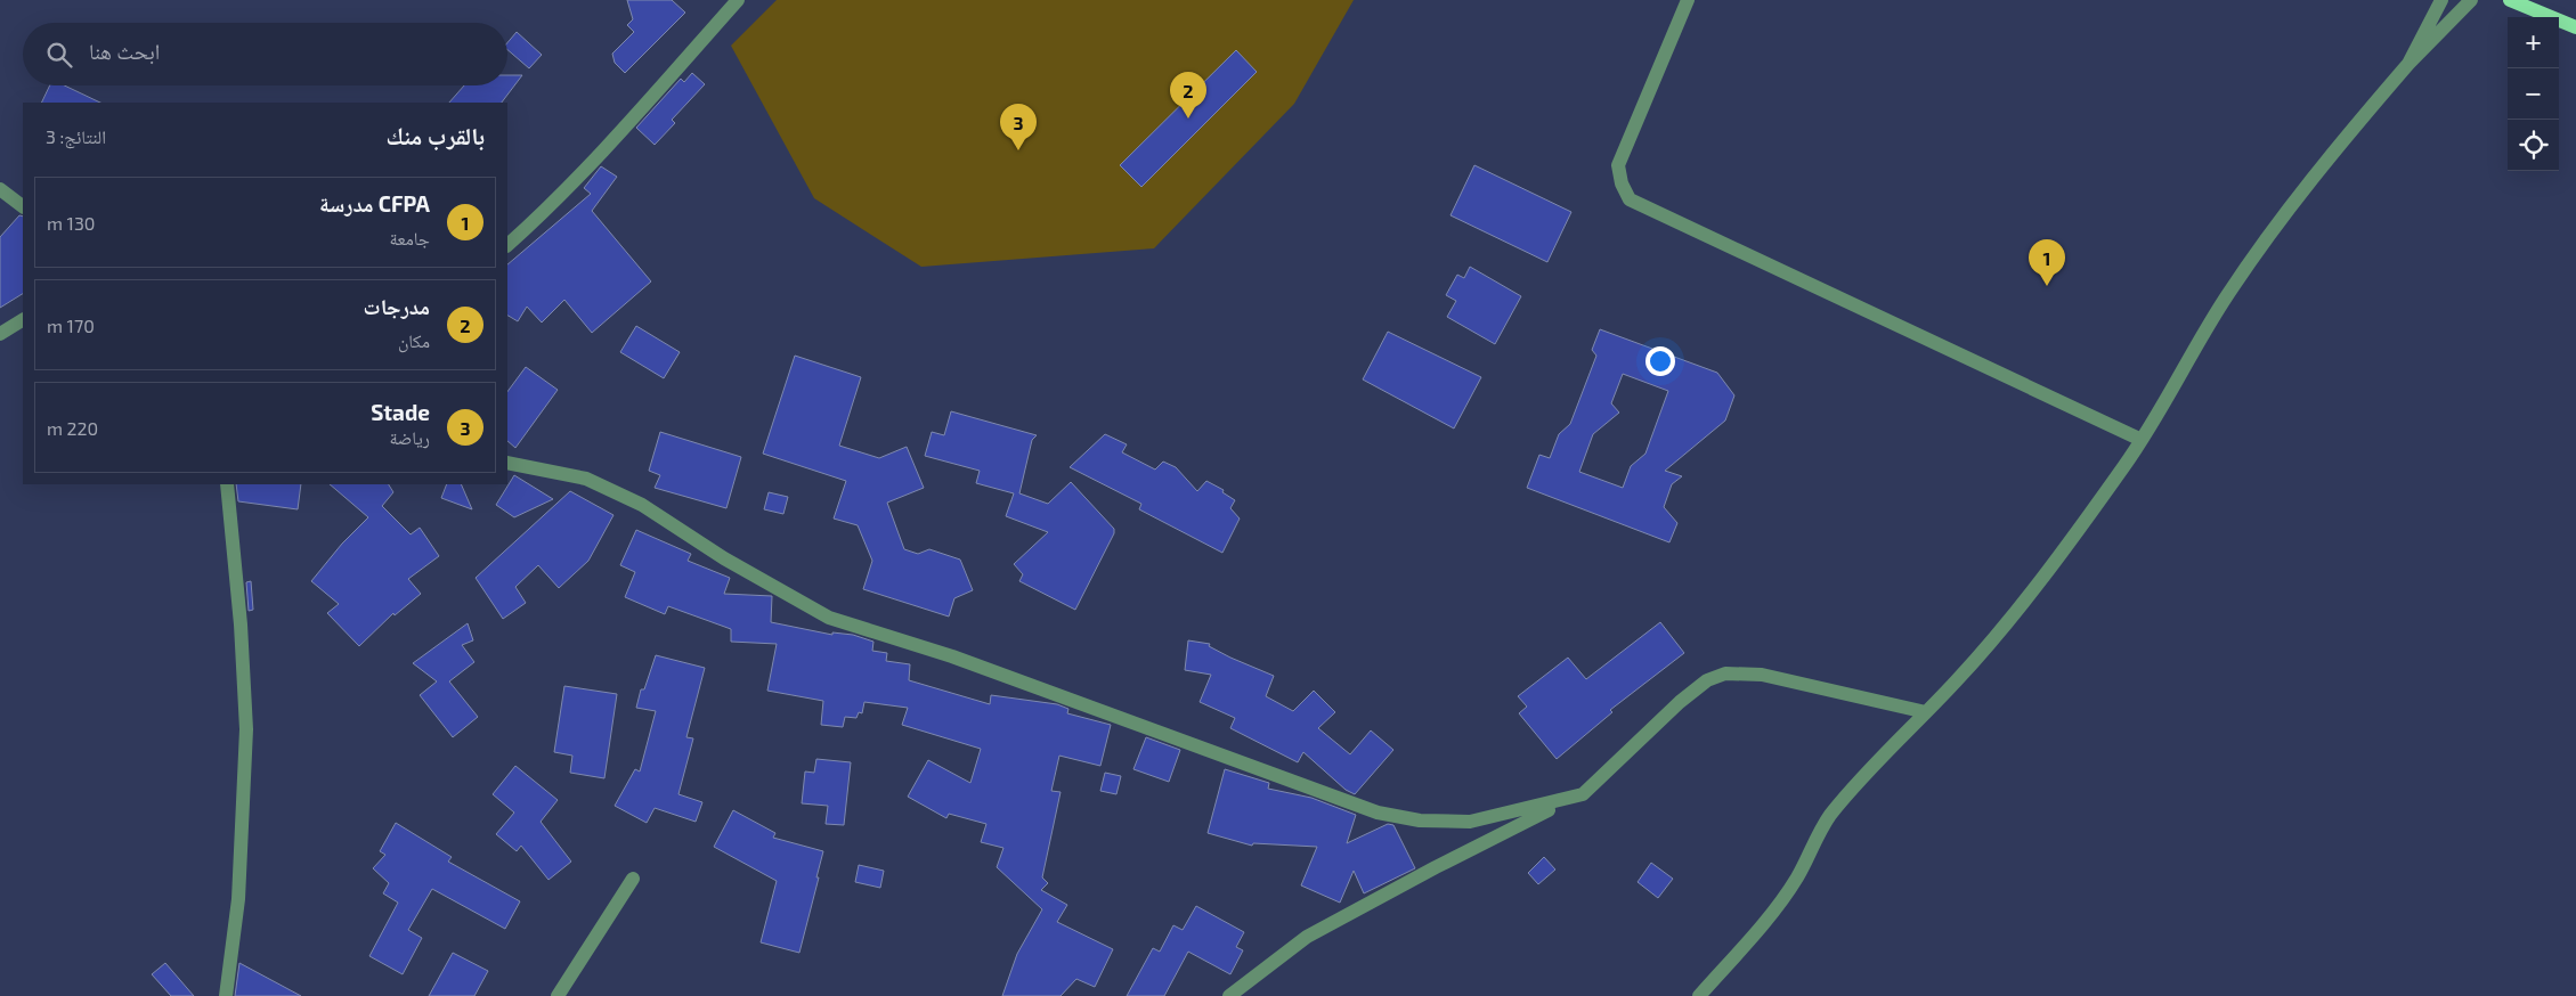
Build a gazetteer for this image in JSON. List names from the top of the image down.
{
  "page": {
    "map_buttons": ["+", "−"],
    "search": "ابحث هنا",
    "pins": ["2", "3", "1"],
    "heading": ["بالقرب منك", "النتائج: 3"],
    "list": [
      {
        "mark": "1",
        "name": "CFPA مدرسة",
        "note": "جامعة",
        "value": "130 m"
      },
      {
        "mark": "2",
        "name": "مدرجات",
        "note": "مكان",
        "value": "170 m"
      },
      {
        "mark": "3",
        "name": "Stade",
        "note": "رياضة",
        "value": "220 m"
      }
    ]
  }
}
